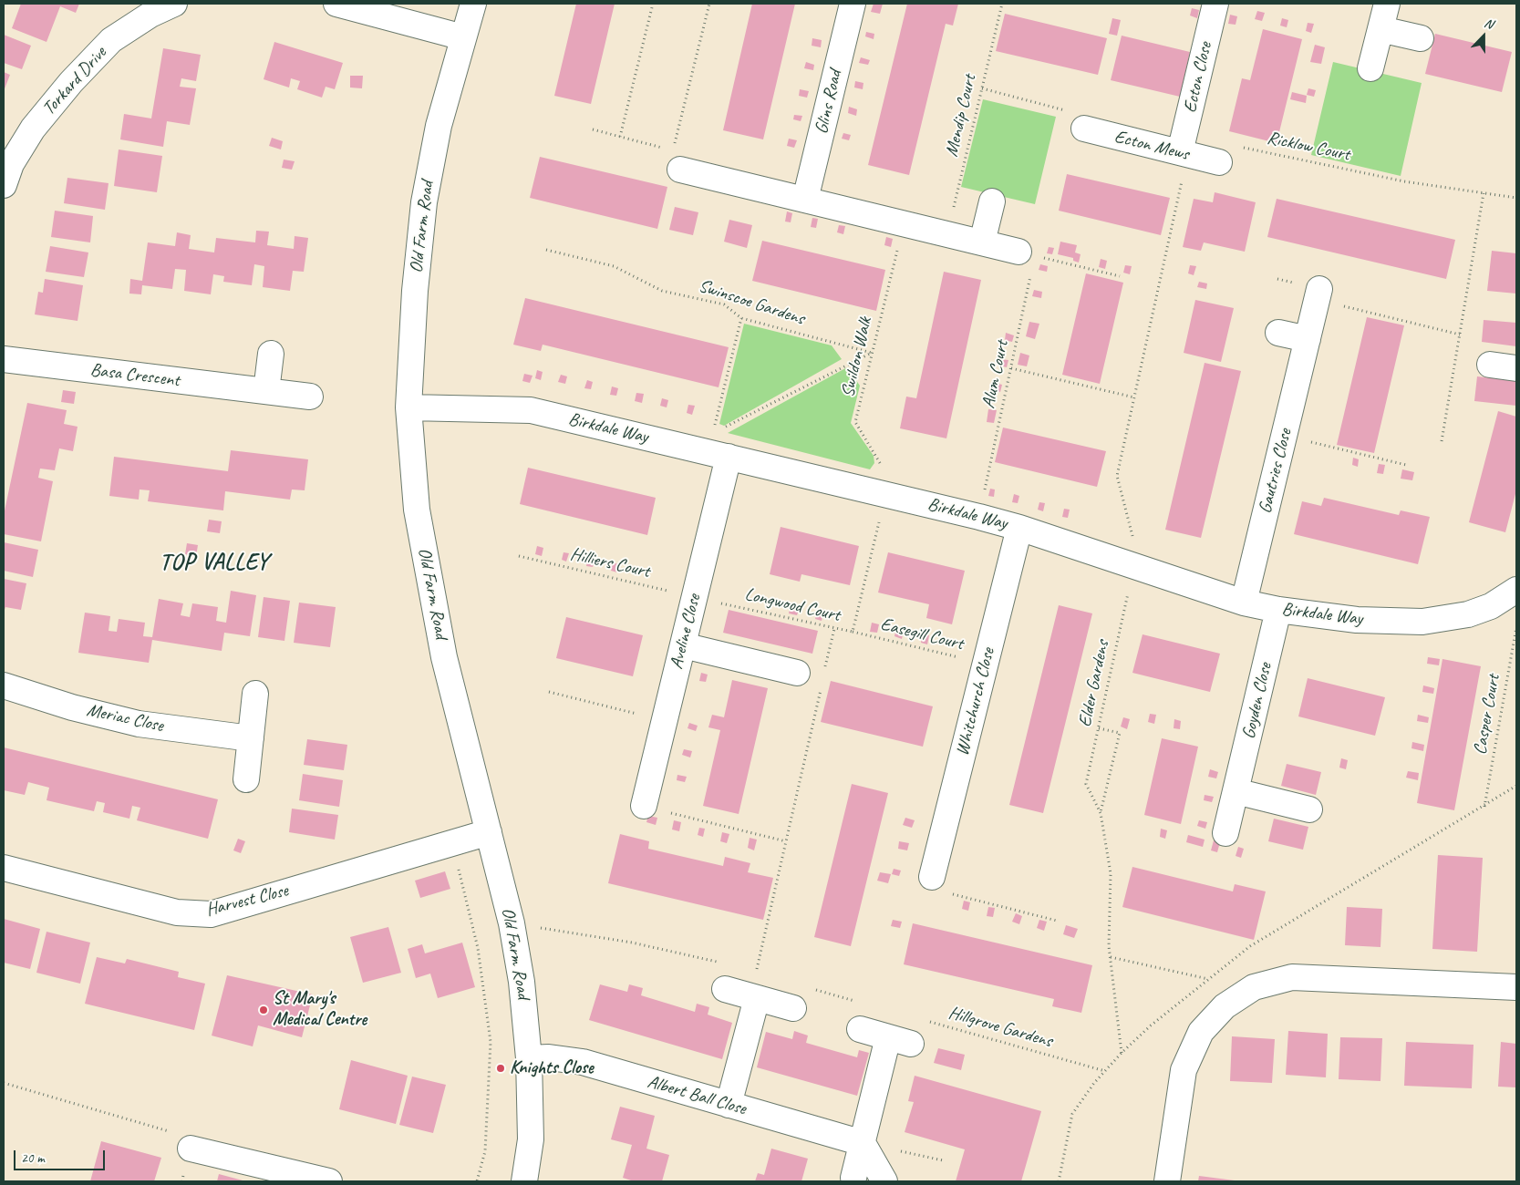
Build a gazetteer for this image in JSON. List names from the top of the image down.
{
  "streets": {
    "street": [
      "Ecton Close",
      "Torkard Drive",
      "Glins Road",
      "Ecton Mews",
      "Old Farm Road",
      "Basa Crescent",
      "Birkdale Way",
      "Gautries Close",
      "Aveline Close",
      "Goyden Close",
      "Whitchurch Close",
      "Meriac Close",
      "Harvest Close",
      "Albert Ball Close"
    ],
    "path": [
      "Mendip Court",
      "Ricklow Court",
      "Swinscoe Gardens",
      "Swildon Walk",
      "Alum Court",
      "Hilliers Court",
      "Longwood Court",
      "Easegill Court",
      "Elder Gardens",
      "Casper Court",
      "Hillgrove Gardens"
    ]
  },
  "crossings": [
    ["Ecton Close", "Ecton Mews"],
    ["Ecton Mews", "Ricklow Court"],
    ["Old Farm Road", "Birkdale Way"],
    ["Old Farm Road", "Harvest Close"],
    ["Old Farm Road", "Albert Ball Close"],
    ["Swinscoe Gardens", "Swildon Walk"],
    ["Swildon Walk", "Birkdale Way"],
    ["Swildon Walk", "Longwood Court"],
    ["Alum Court", "Birkdale Way"],
    ["Birkdale Way", "Gautries Close"],
    ["Birkdale Way", "Longwood Court"],
    ["Birkdale Way", "Aveline Close"],
    ["Birkdale Way", "Goyden Close"],
    ["Birkdale Way", "Whitchurch Close"],
    ["Hilliers Court", "Longwood Court"],
    ["Hilliers Court", "Aveline Close"],
    ["Longwood Court", "Aveline Close"],
    ["Longwood Court", "Easegill Court"],
    ["Easegill Court", "Whitchurch Close"]
  ],
  "districts": ["TOP VALLEY"],
  "places": ["St Mary's Medical Centre", "Knights Close"],
  "scale_bar": "20 m",
  "north": "top"
}
